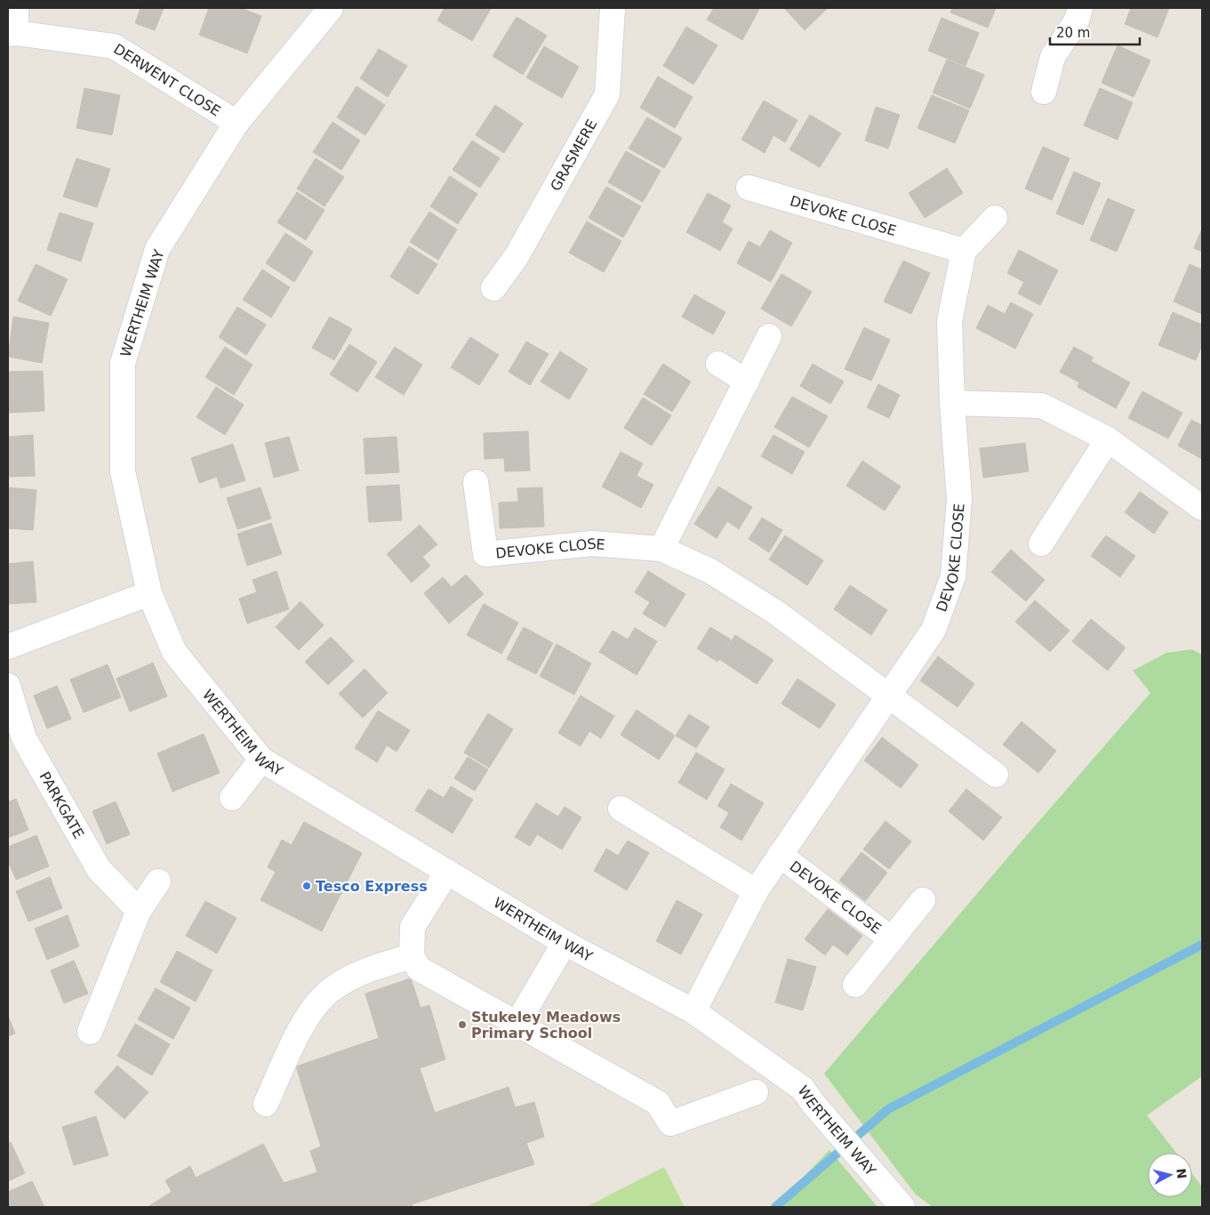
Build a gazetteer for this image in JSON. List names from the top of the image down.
{
  "streets": {
    "street": [
      "DERWENT CLOSE",
      "GRASMERE",
      "DEVOKE CLOSE",
      "WERTHEIM WAY",
      "PARKGATE"
    ]
  },
  "crossings": [
    ["DERWENT CLOSE", "WERTHEIM WAY"],
    ["DEVOKE CLOSE", "WERTHEIM WAY"]
  ],
  "places": ["Tesco Express", "Stukeley Meadows Primary School"],
  "scale_bar": "20 m",
  "north": "right"
}
